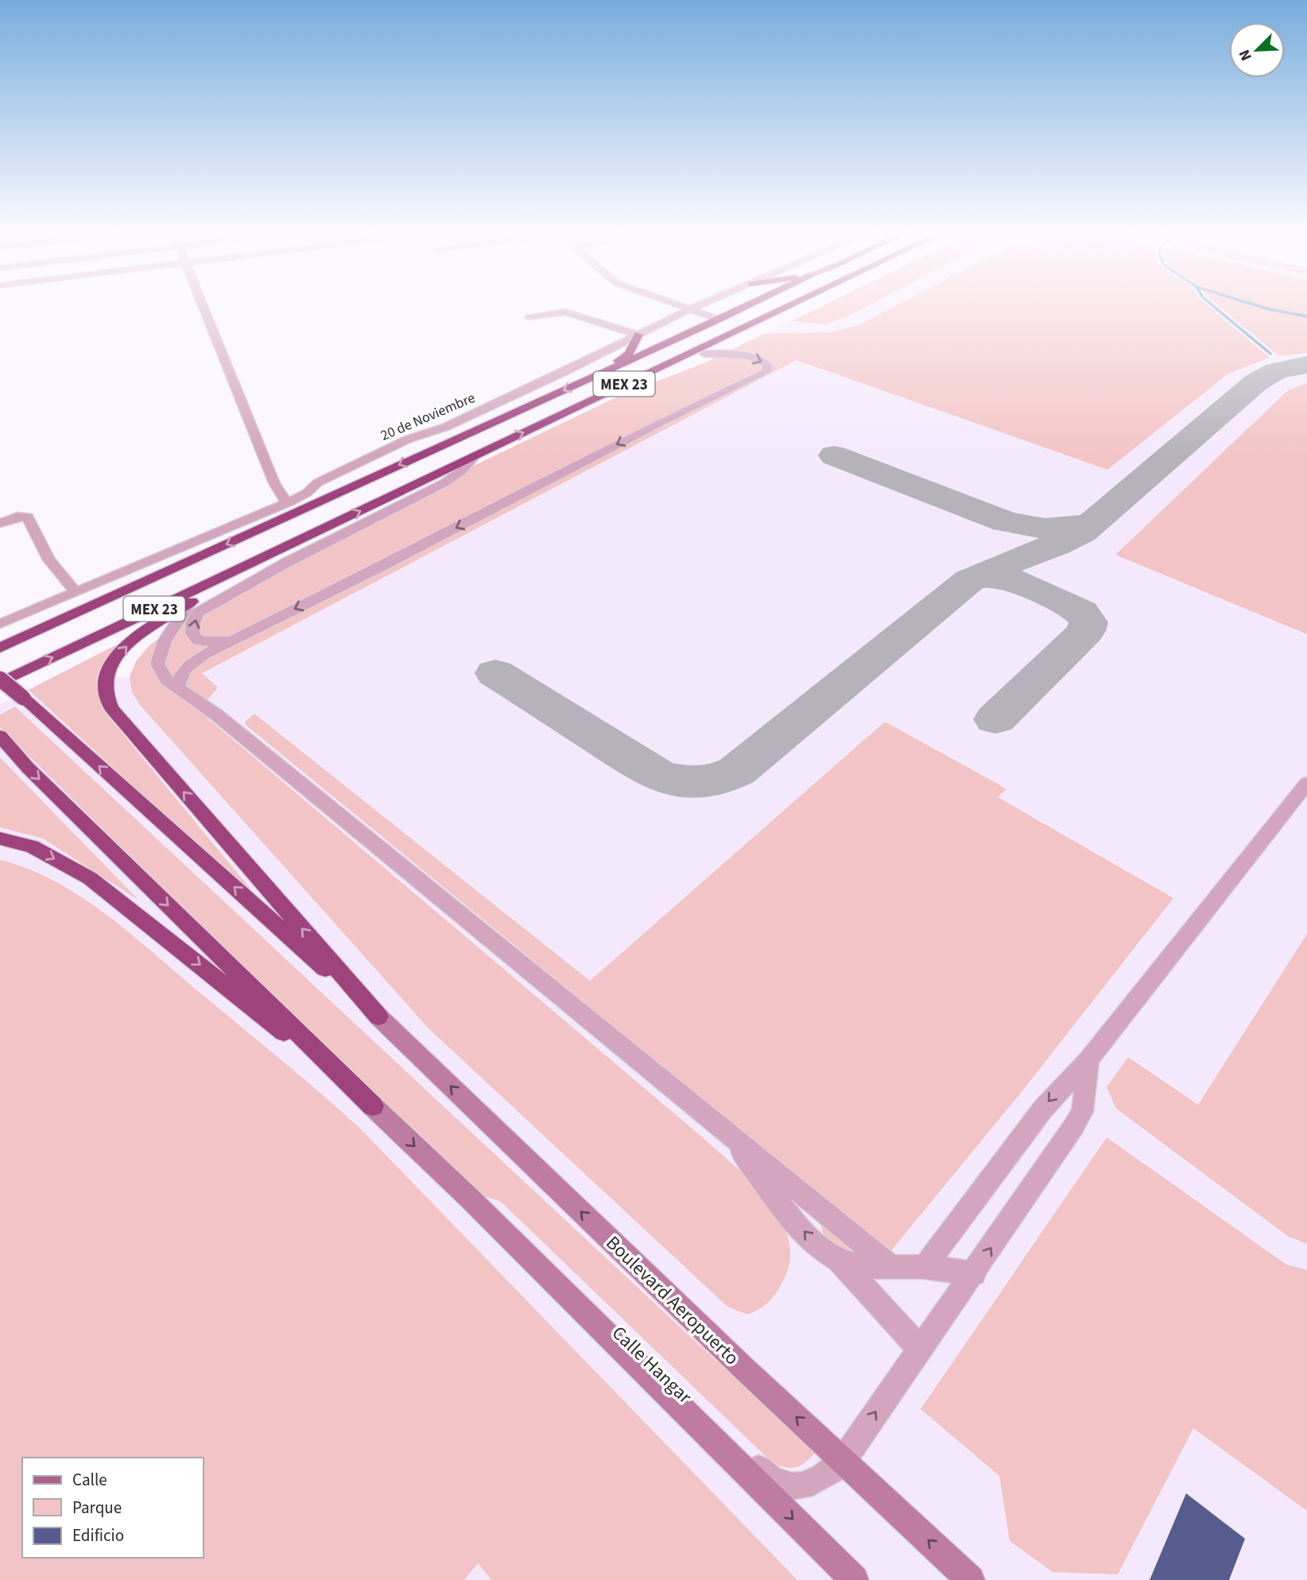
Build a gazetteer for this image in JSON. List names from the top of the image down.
{
  "streets": {
    "highway": ["MEX 23"],
    "street": ["20 de Noviembre", "Boulevard Aeropuerto", "Calle Hangar"]
  },
  "crossings": [
    ["Boulevard Aeropuerto", "Calle Hangar"]
  ],
  "legend": ["Calle", "Parque", "Edificio"],
  "north": "bottom left"
}
